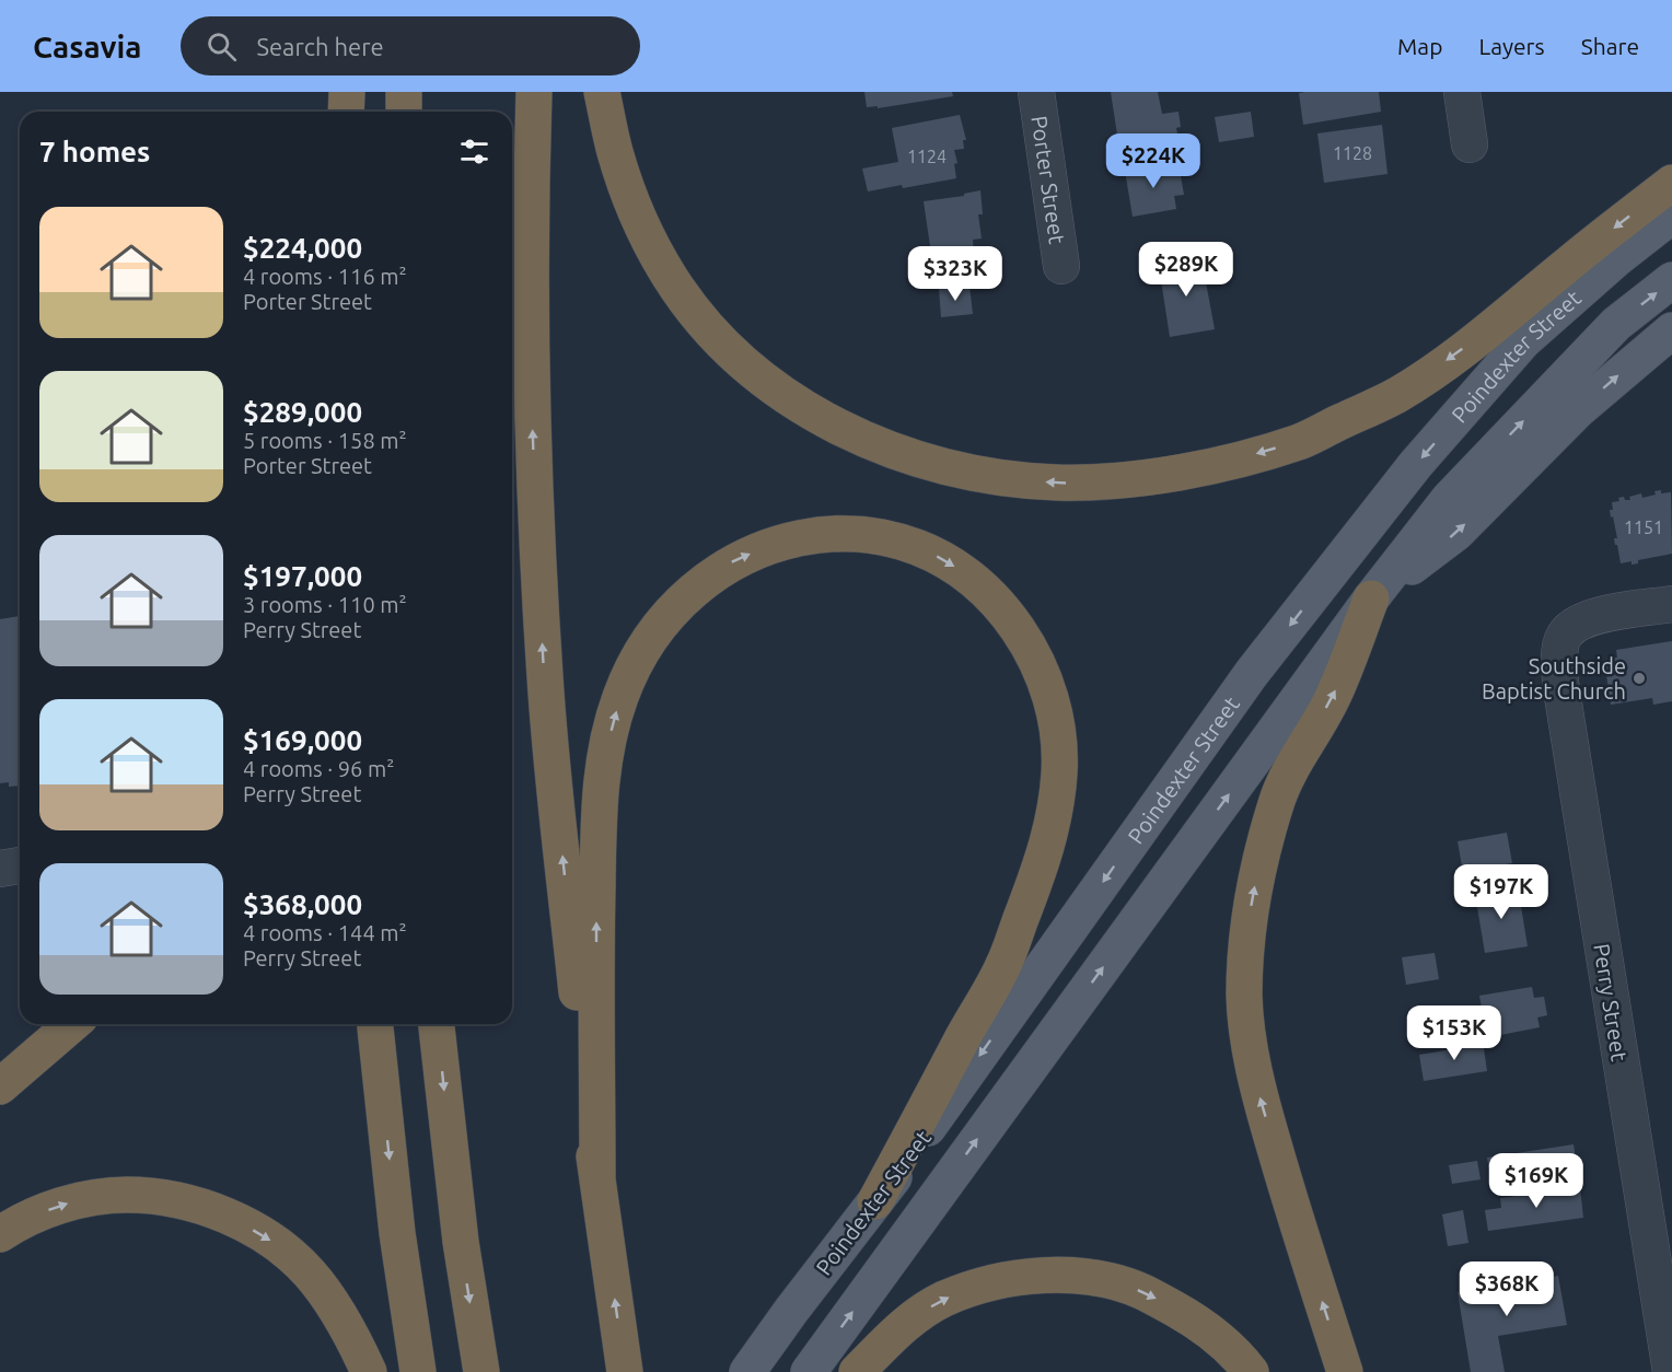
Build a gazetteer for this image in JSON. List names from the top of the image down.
{
  "streets": {
    "main road": ["Poindexter Street"],
    "street": ["Porter Street", "Perry Street"]
  },
  "places": ["Southside Baptist Church"],
  "house_numbers": ["1128", "1124", "1151"],
  "page": {
    "header": "Casavia",
    "search": "Search here",
    "nav": ["Map", "Layers", "Share"],
    "heading": "7 homes",
    "price": [
      "$224K",
      "$289K",
      "$323K",
      "$197K",
      "$153K",
      "$169K",
      "$368K"
    ],
    "list": [
      {
        "name": "$224,000",
        "note": "4 rooms · 116 m² · Porter Street"
      },
      {
        "name": "$289,000",
        "note": "5 rooms · 158 m² · Porter Street"
      },
      {
        "name": "$197,000",
        "note": "3 rooms · 110 m² · Perry Street"
      },
      {
        "name": "$169,000",
        "note": "4 rooms · 96 m² · Perry Street"
      },
      {
        "name": "$368,000",
        "note": "4 rooms · 144 m² · Perry Street"
      }
    ]
  }
}
